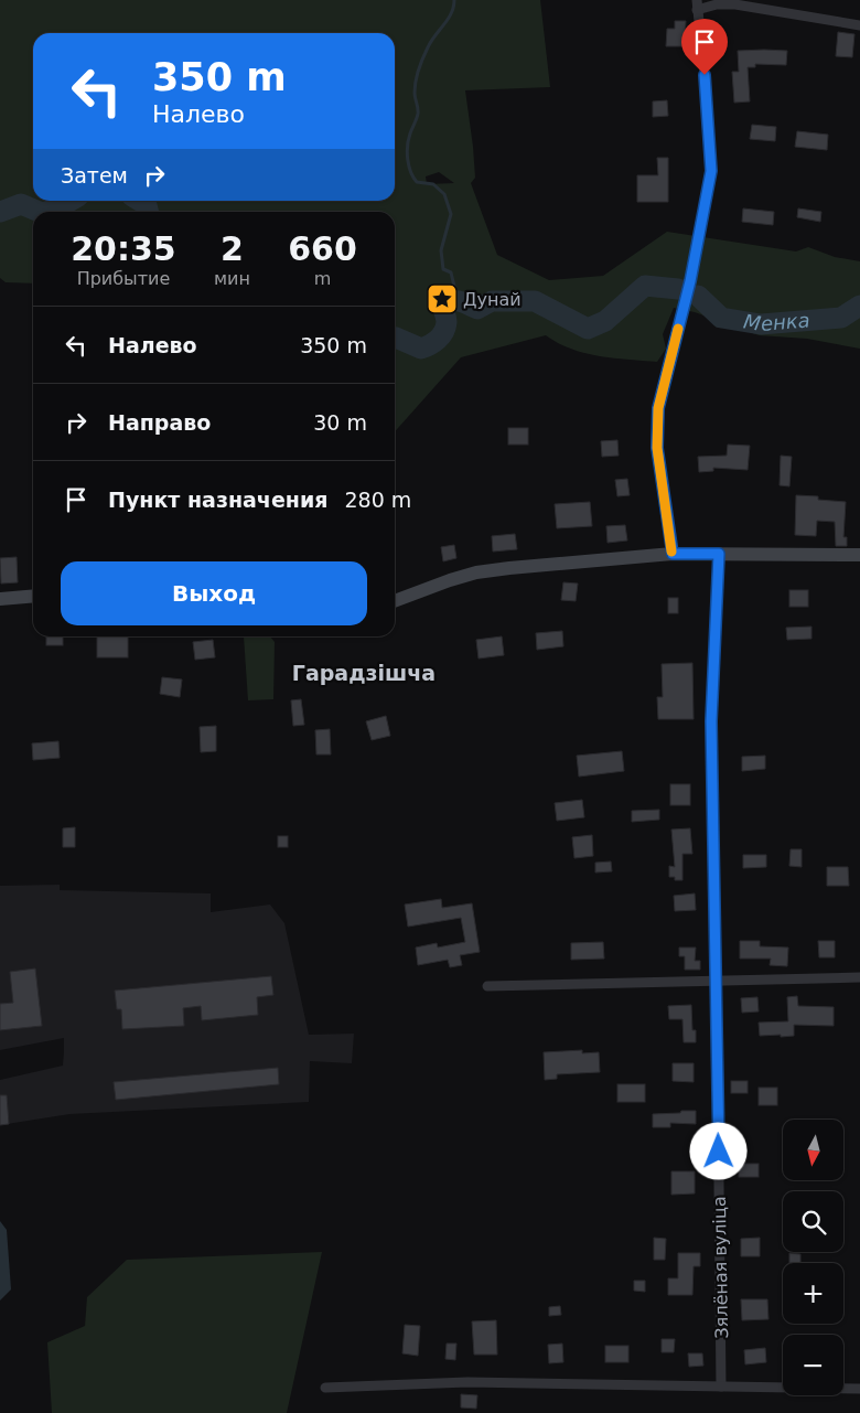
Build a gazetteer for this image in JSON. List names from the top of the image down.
{
  "streets": {
    "street": ["Зялёная вуліца"]
  },
  "districts": ["Гарадзішча"],
  "water": ["Менка"],
  "places": {
    "place": ["Дунай"]
  },
  "north": "bottom",
  "page": {
    "turn": ["350 m", "Налево"],
    "then": "Затем",
    "eta": [
      "20:35",
      "Прибытие",
      "2",
      "мин",
      "660",
      "m"
    ],
    "list": [
      {
        "name": "Налево",
        "value": "350 m"
      },
      {
        "name": "Направо",
        "value": "30 m"
      },
      {
        "name": "Пункт назначения",
        "value": "280 m"
      }
    ],
    "buttons": "Выход",
    "map_buttons": ["+", "−"]
  }
}
